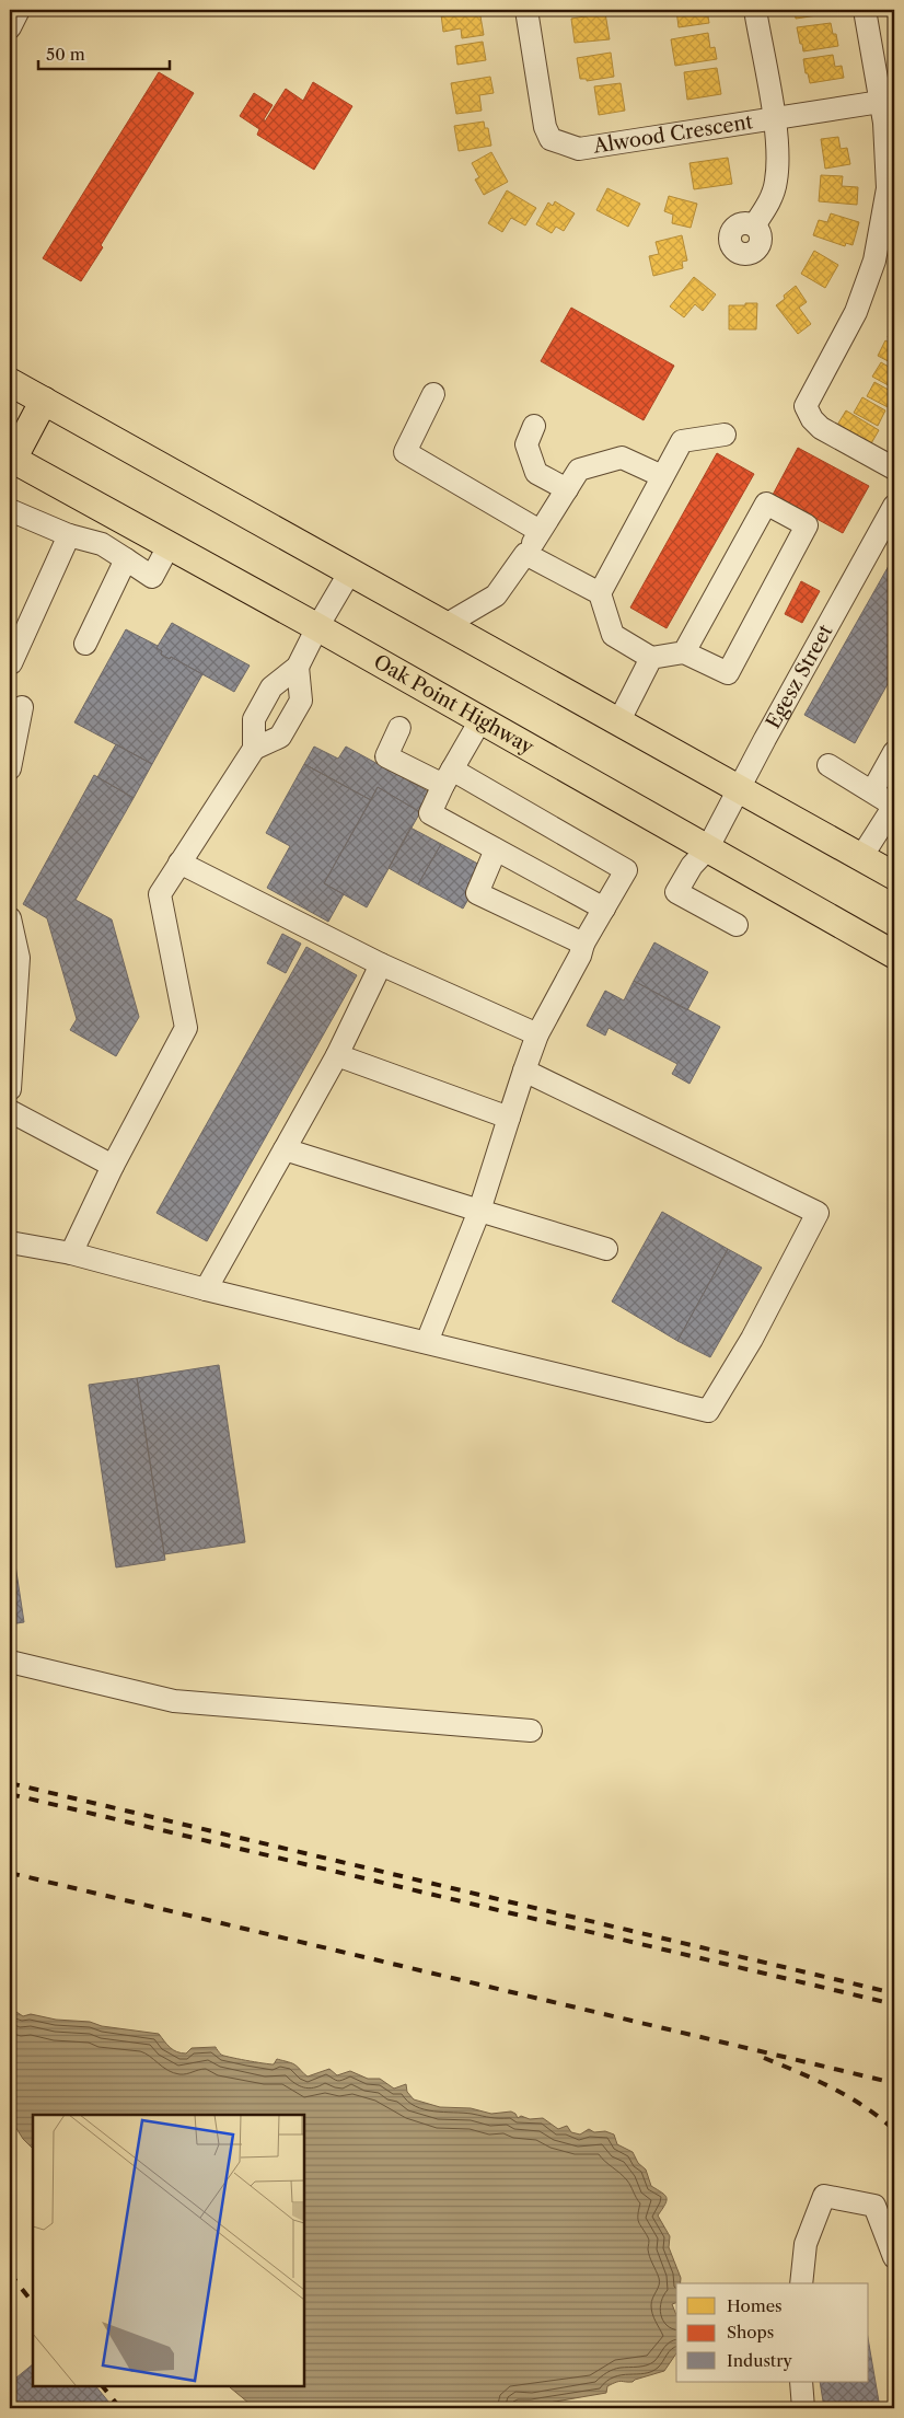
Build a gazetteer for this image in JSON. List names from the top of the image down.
{
  "streets": {
    "main road": ["Oak Point Highway"],
    "street": ["Alwood Crescent", "Egesz Street"]
  },
  "crossings": [
    ["Egesz Street", "Oak Point Highway"]
  ],
  "legend": ["Homes", "Shops", "Industry"],
  "scale_bar": "50 m"
}
